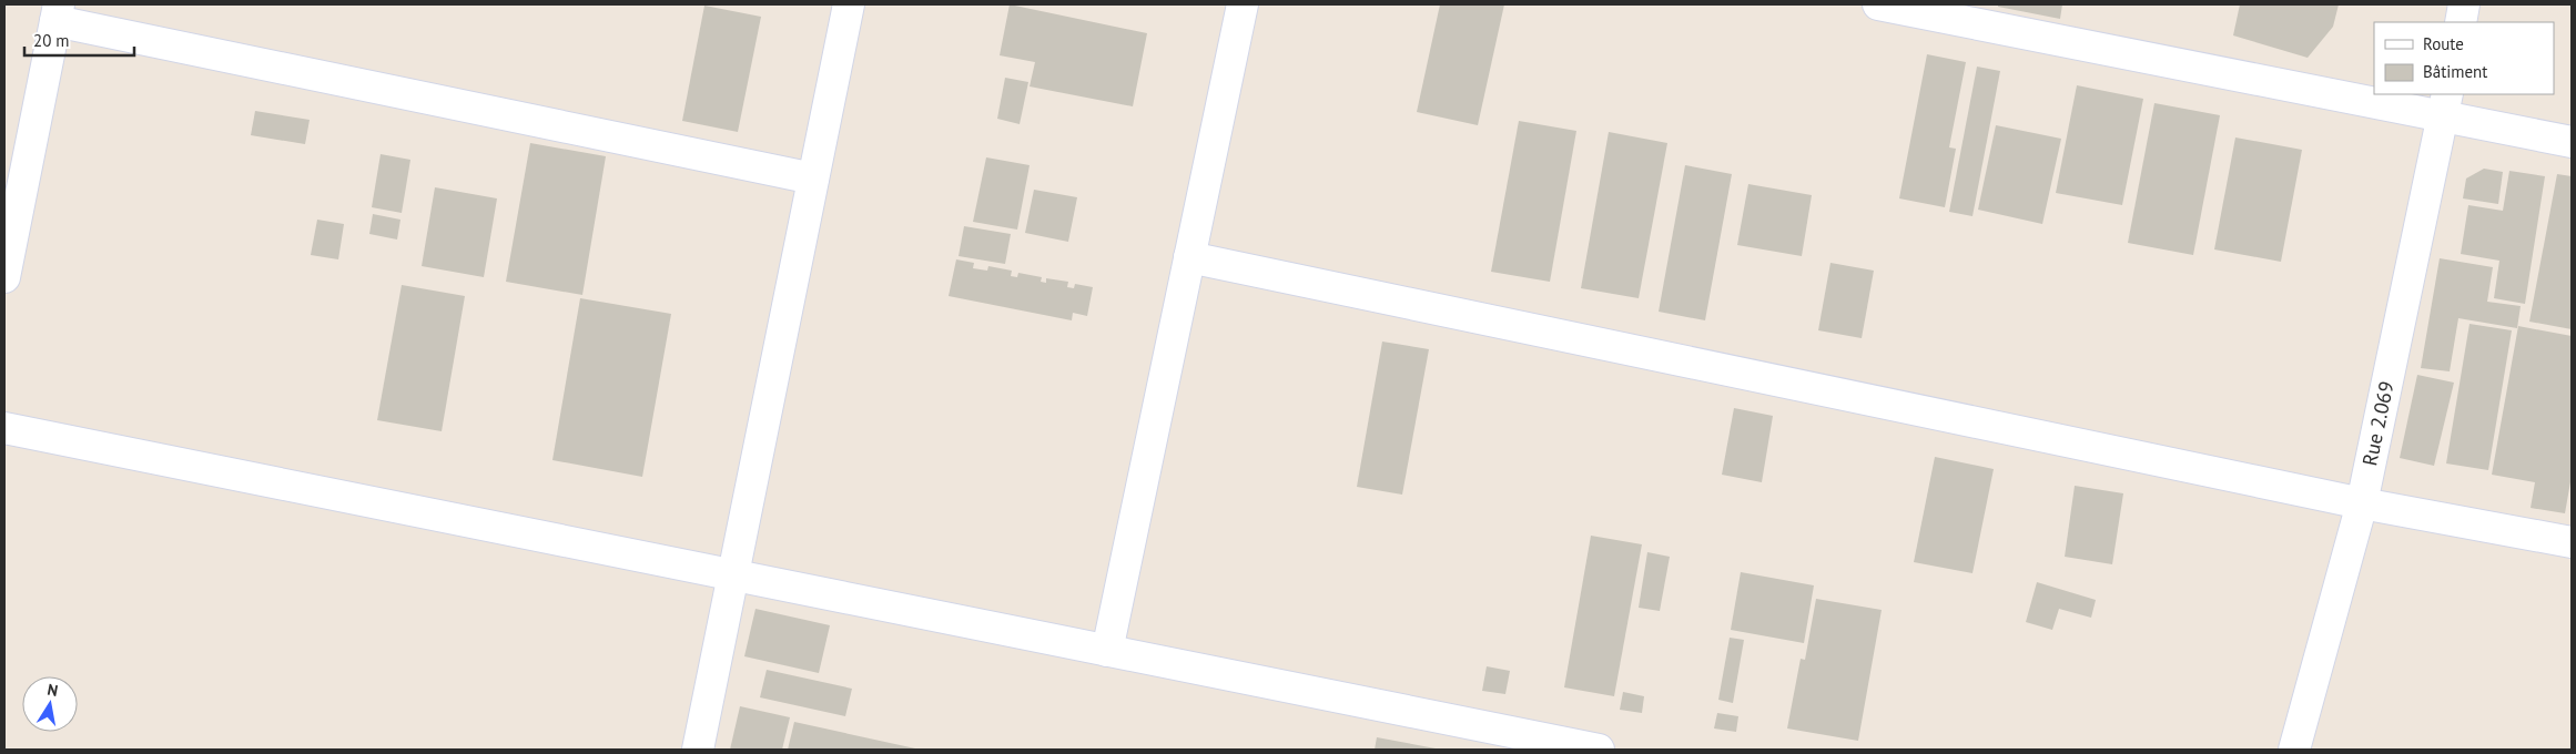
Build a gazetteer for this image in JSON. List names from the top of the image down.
{
  "streets": {
    "street": ["Rue 2.069"]
  },
  "legend": ["Route", "Bâtiment"],
  "scale_bar": "20 m",
  "north": "top"
}
